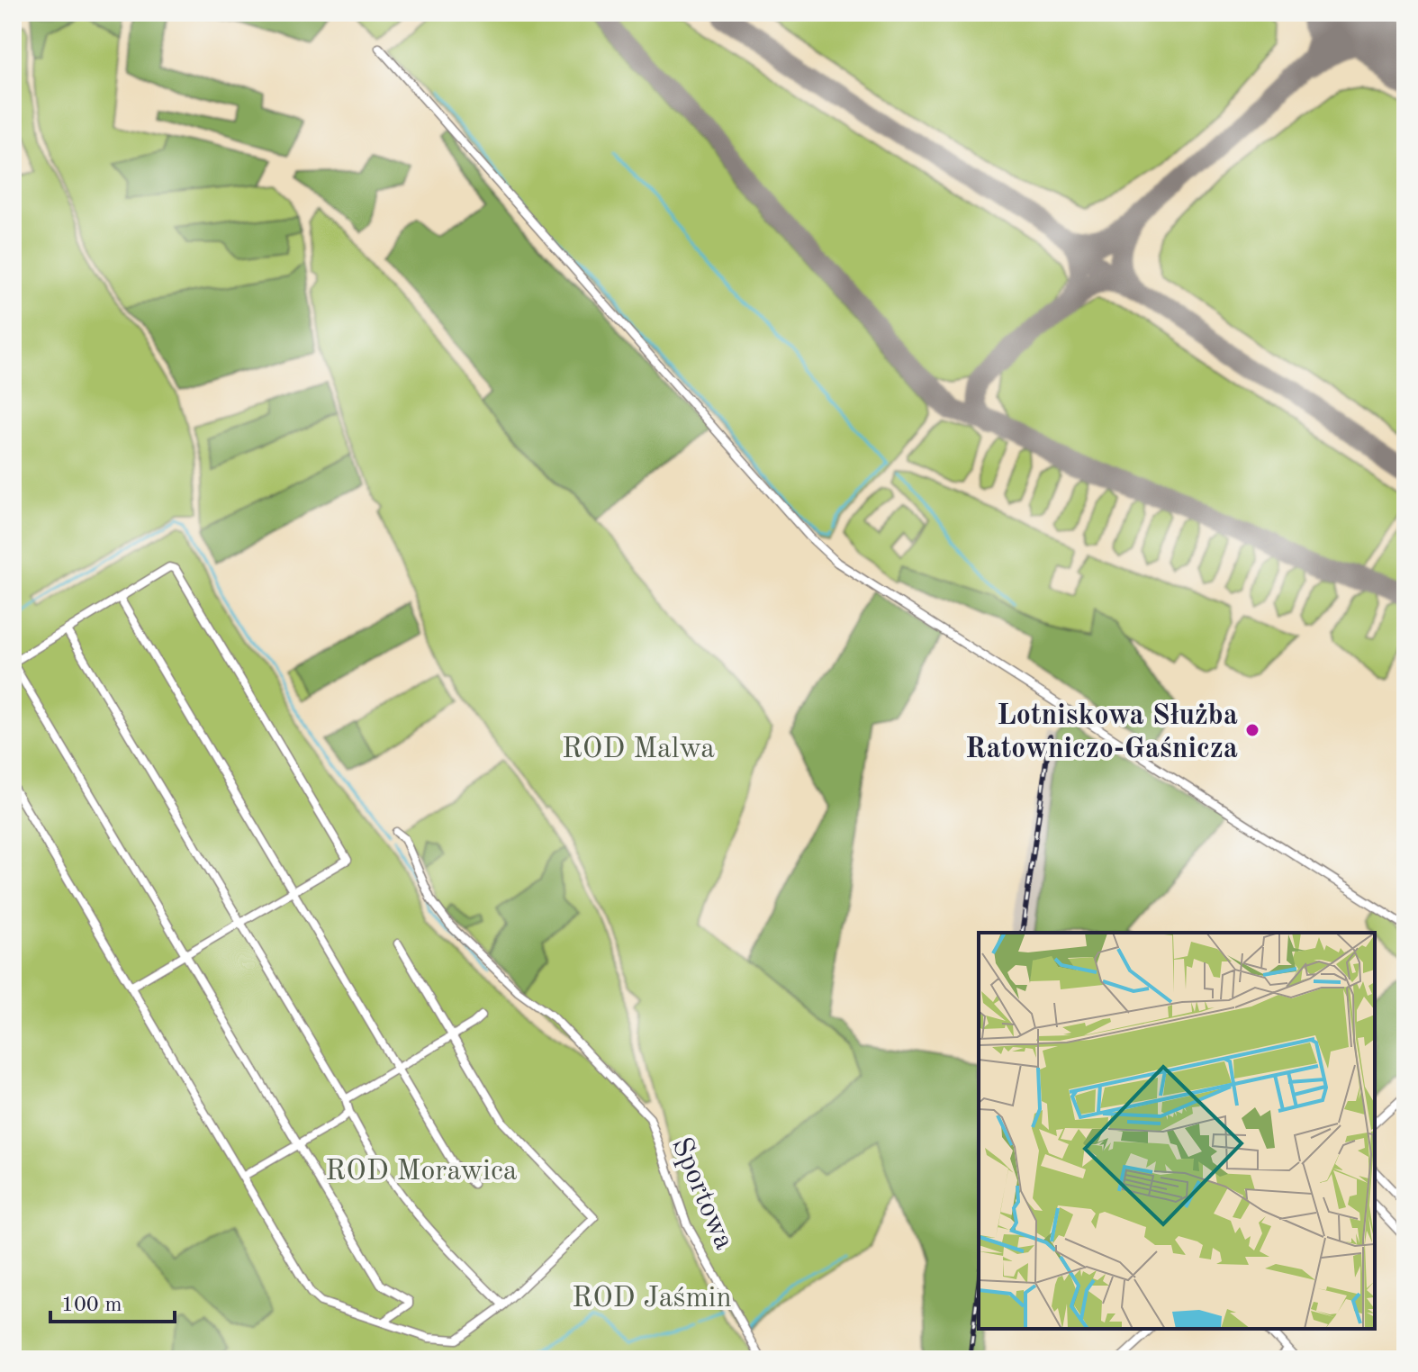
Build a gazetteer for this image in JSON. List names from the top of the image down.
{
  "streets": {
    "street": ["Sportowa"]
  },
  "parks": ["ROD Malwa", "ROD Morawica", "ROD Jaśmin"],
  "places": ["Lotniskowa Służba Ratowniczo-Gaśnicza"],
  "scale_bar": "100 m"
}
